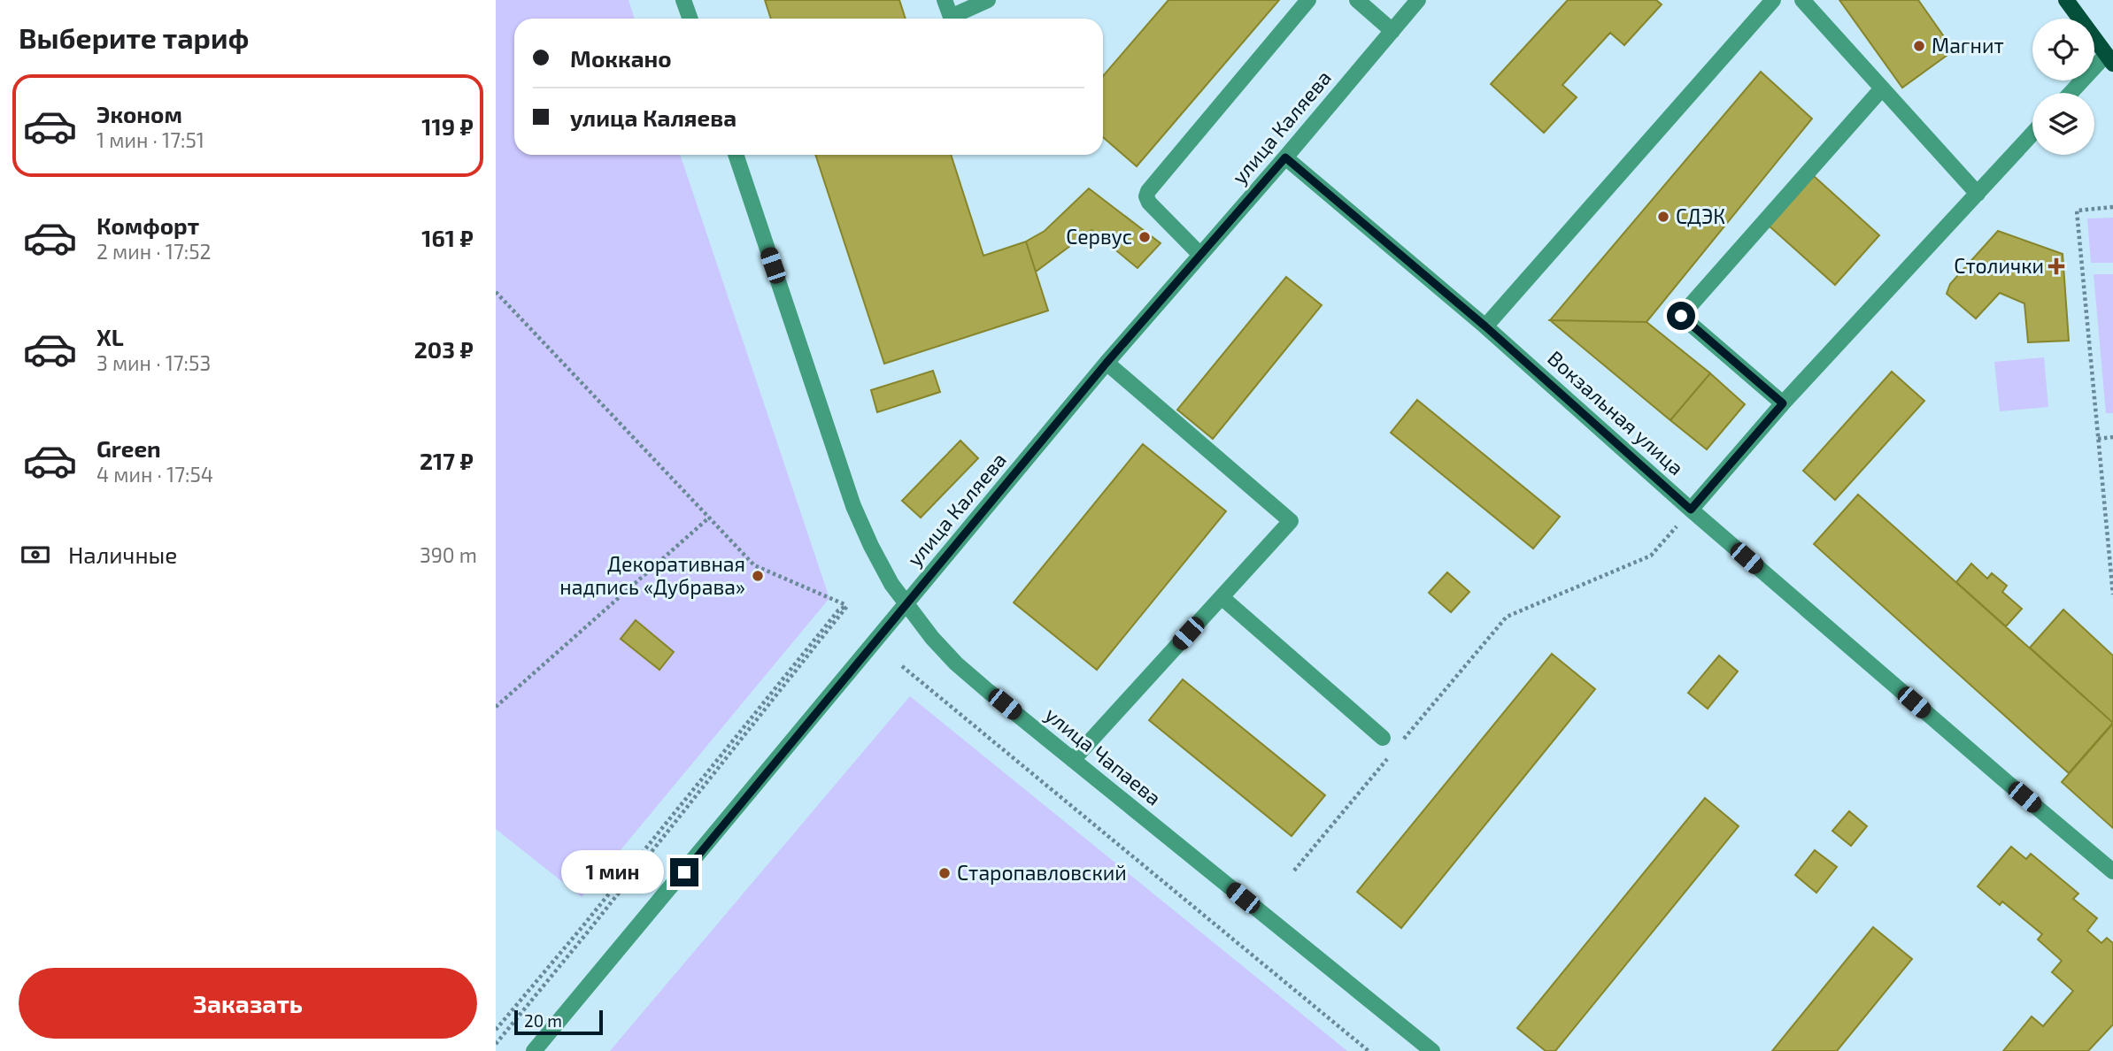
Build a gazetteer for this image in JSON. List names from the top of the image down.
{
  "streets": {
    "street": ["улица Каляева", "Вокзальная улица", "улица Чапаева"]
  },
  "crossings": [
    ["улица Каляева", "Вокзальная улица"],
    ["улица Каляева", "улица Чапаева"]
  ],
  "places": {
    "other": [
      "Магнит",
      "СДЭК",
      "Сервус",
      "Декоративная надпись «Дубрава»",
      "Старопавловский"
    ],
    "health": ["Столички"]
  },
  "scale_bar": "20 m",
  "page": {
    "heading": "Выберите тариф",
    "banner": ["Моккано", "улица Каляева"],
    "list": [
      {
        "name": "Эконом",
        "note": "1 мин · 17:51",
        "value": "119 ₽"
      },
      {
        "name": "Комфорт",
        "note": "2 мин · 17:52",
        "value": "161 ₽"
      },
      {
        "name": "XL",
        "note": "3 мин · 17:53",
        "value": "203 ₽"
      },
      {
        "name": "Green",
        "note": "4 мин · 17:54",
        "value": "217 ₽"
      }
    ],
    "pay": ["Наличные", "390 m"],
    "bubble": "1 мин",
    "buttons": "Заказать",
    "scale": "20 m"
  }
}
